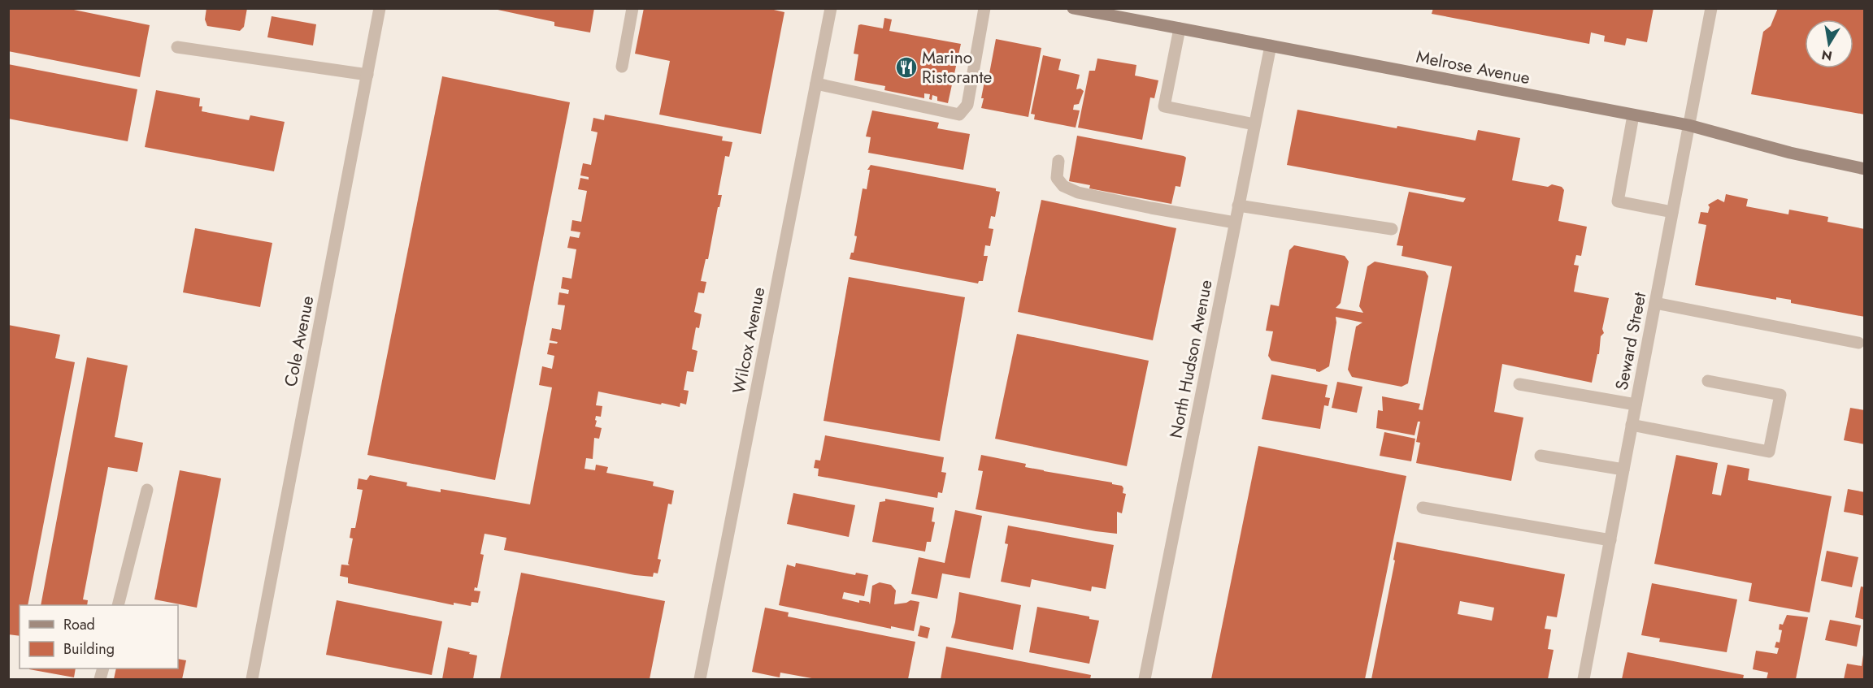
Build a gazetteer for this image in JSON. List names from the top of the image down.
{
  "streets": {
    "main road": ["Melrose Avenue"],
    "street": [
      "Wilcox Avenue",
      "Cole Avenue",
      "Seward Street",
      "North Hudson Avenue"
    ]
  },
  "crossings": [
    ["Melrose Avenue", "Seward Street"],
    ["Melrose Avenue", "North Hudson Avenue"]
  ],
  "places": {
    "restaurant": ["Marino Ristorante"]
  },
  "legend": ["Road", "Building"],
  "north": "bottom"
}
